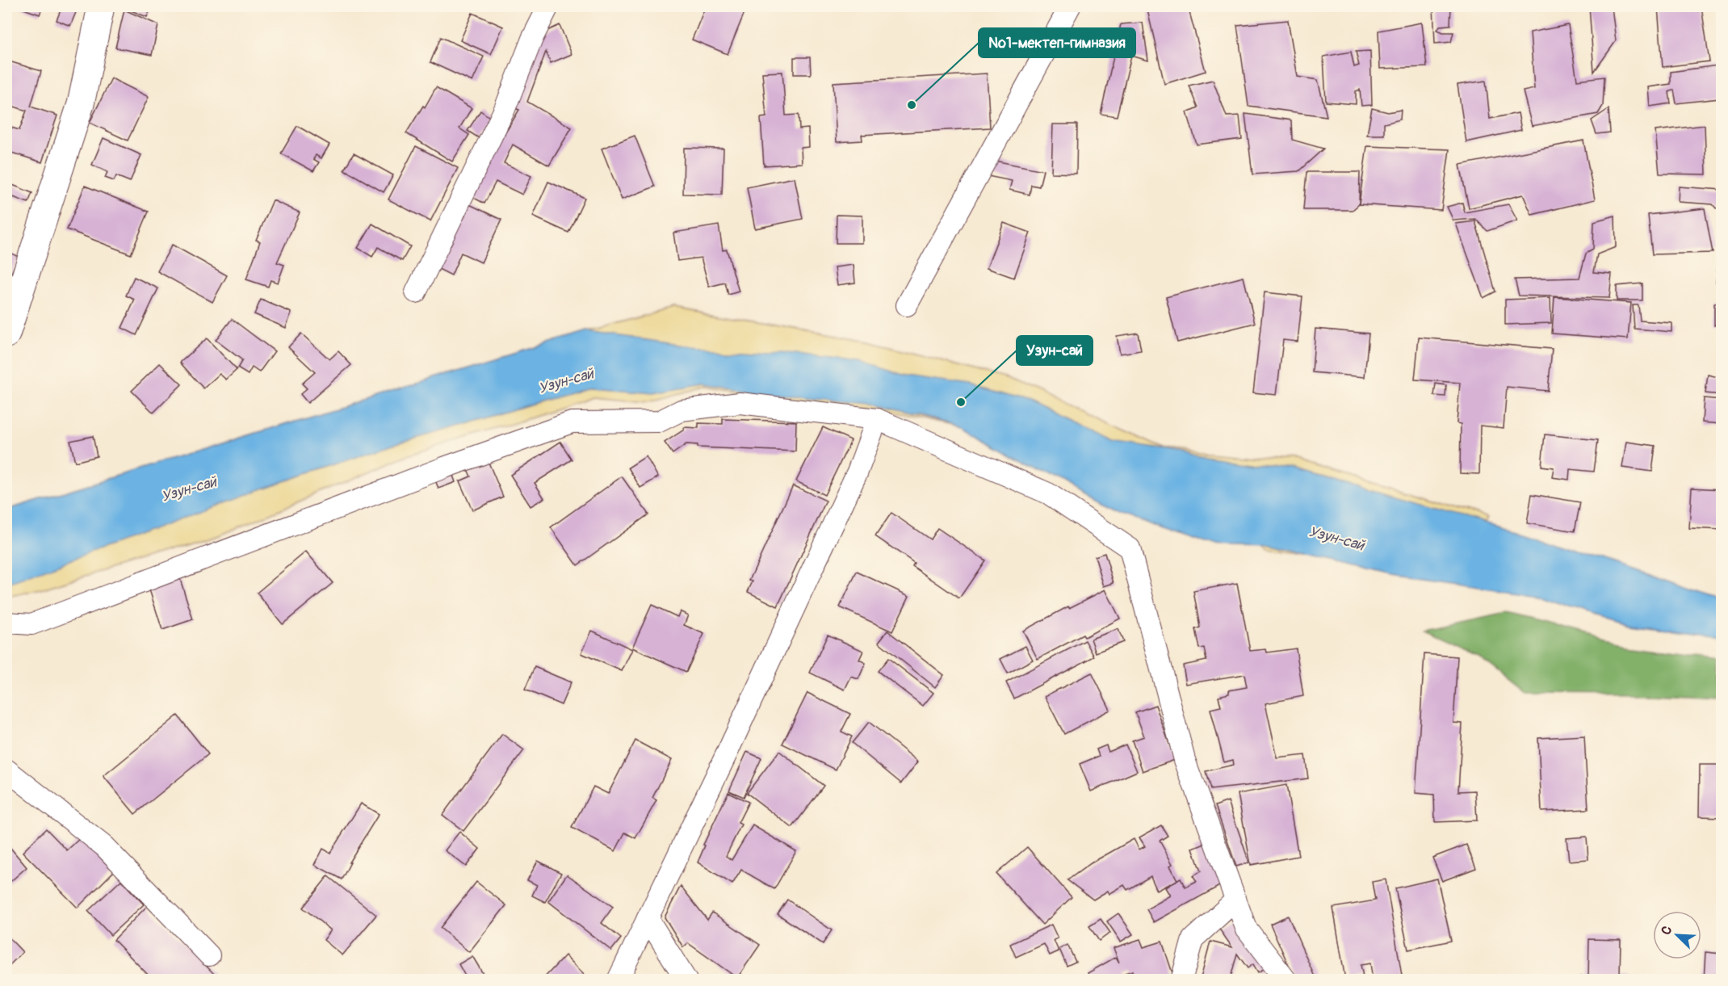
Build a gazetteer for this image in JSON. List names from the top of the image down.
{
  "water": ["Узун-сай"],
  "places": ["№1-мектеп-гимназия", "Узун-сай"],
  "north": "top left"
}
